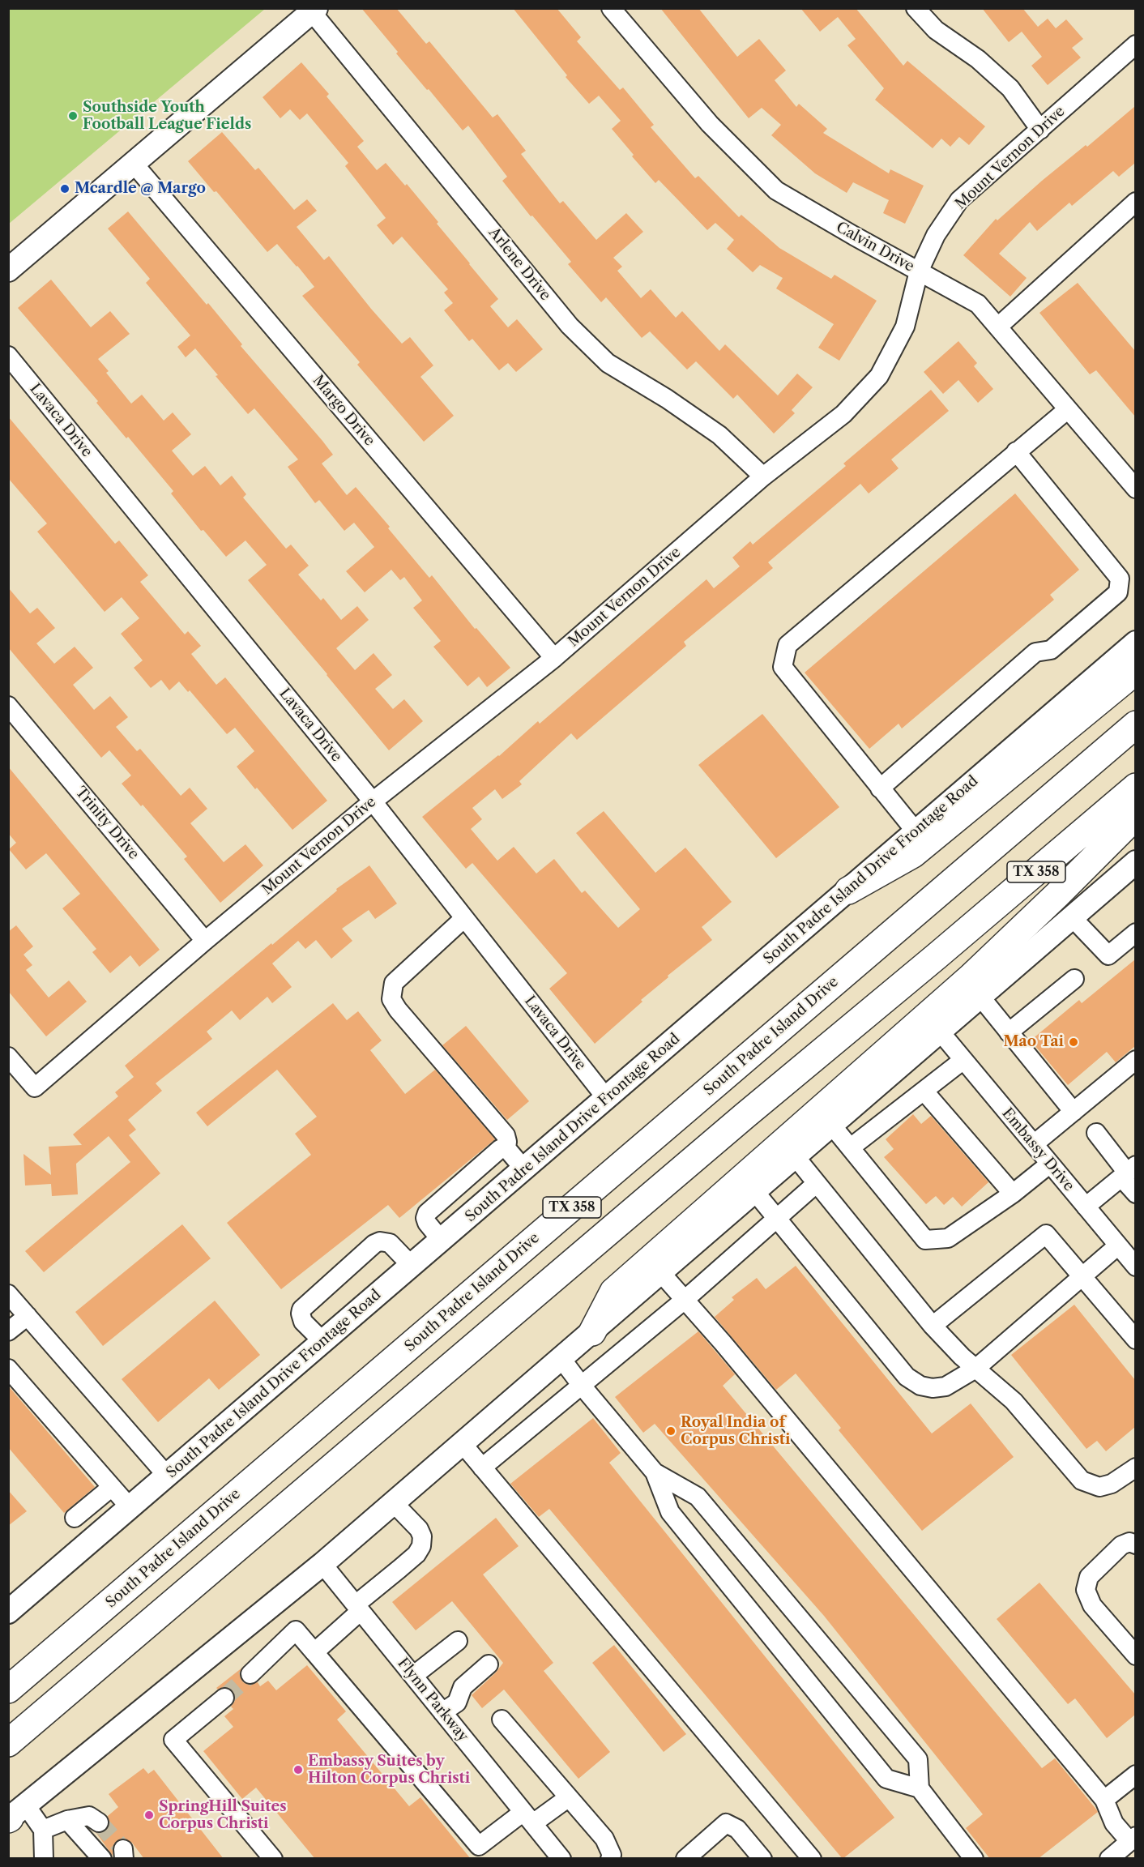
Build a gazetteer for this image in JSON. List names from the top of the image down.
{
  "streets": {
    "highway": ["TX 358", "South Padre Island Drive"],
    "main road": ["South Padre Island Drive Frontage Road"],
    "street": [
      "Mount Vernon Drive",
      "Calvin Drive",
      "Arlene Drive",
      "Margo Drive",
      "Lavaca Drive",
      "Trinity Drive",
      "Embassy Drive",
      "Flynn Parkway"
    ]
  },
  "crossings": [
    ["Mount Vernon Drive", "Calvin Drive"],
    ["Mount Vernon Drive", "Arlene Drive"],
    ["Mount Vernon Drive", "Margo Drive"],
    ["Mount Vernon Drive", "Lavaca Drive"],
    ["Mount Vernon Drive", "Trinity Drive"],
    ["Lavaca Drive", "South Padre Island Drive Frontage Road"]
  ],
  "places": [
    "Southside Youth Football League Fields",
    "Mcardle @ Margo",
    "Mao Tai",
    "Royal India of Corpus Christi",
    "Embassy Suites by Hilton Corpus Christi",
    "SpringHill Suites Corpus Christi"
  ]
}
